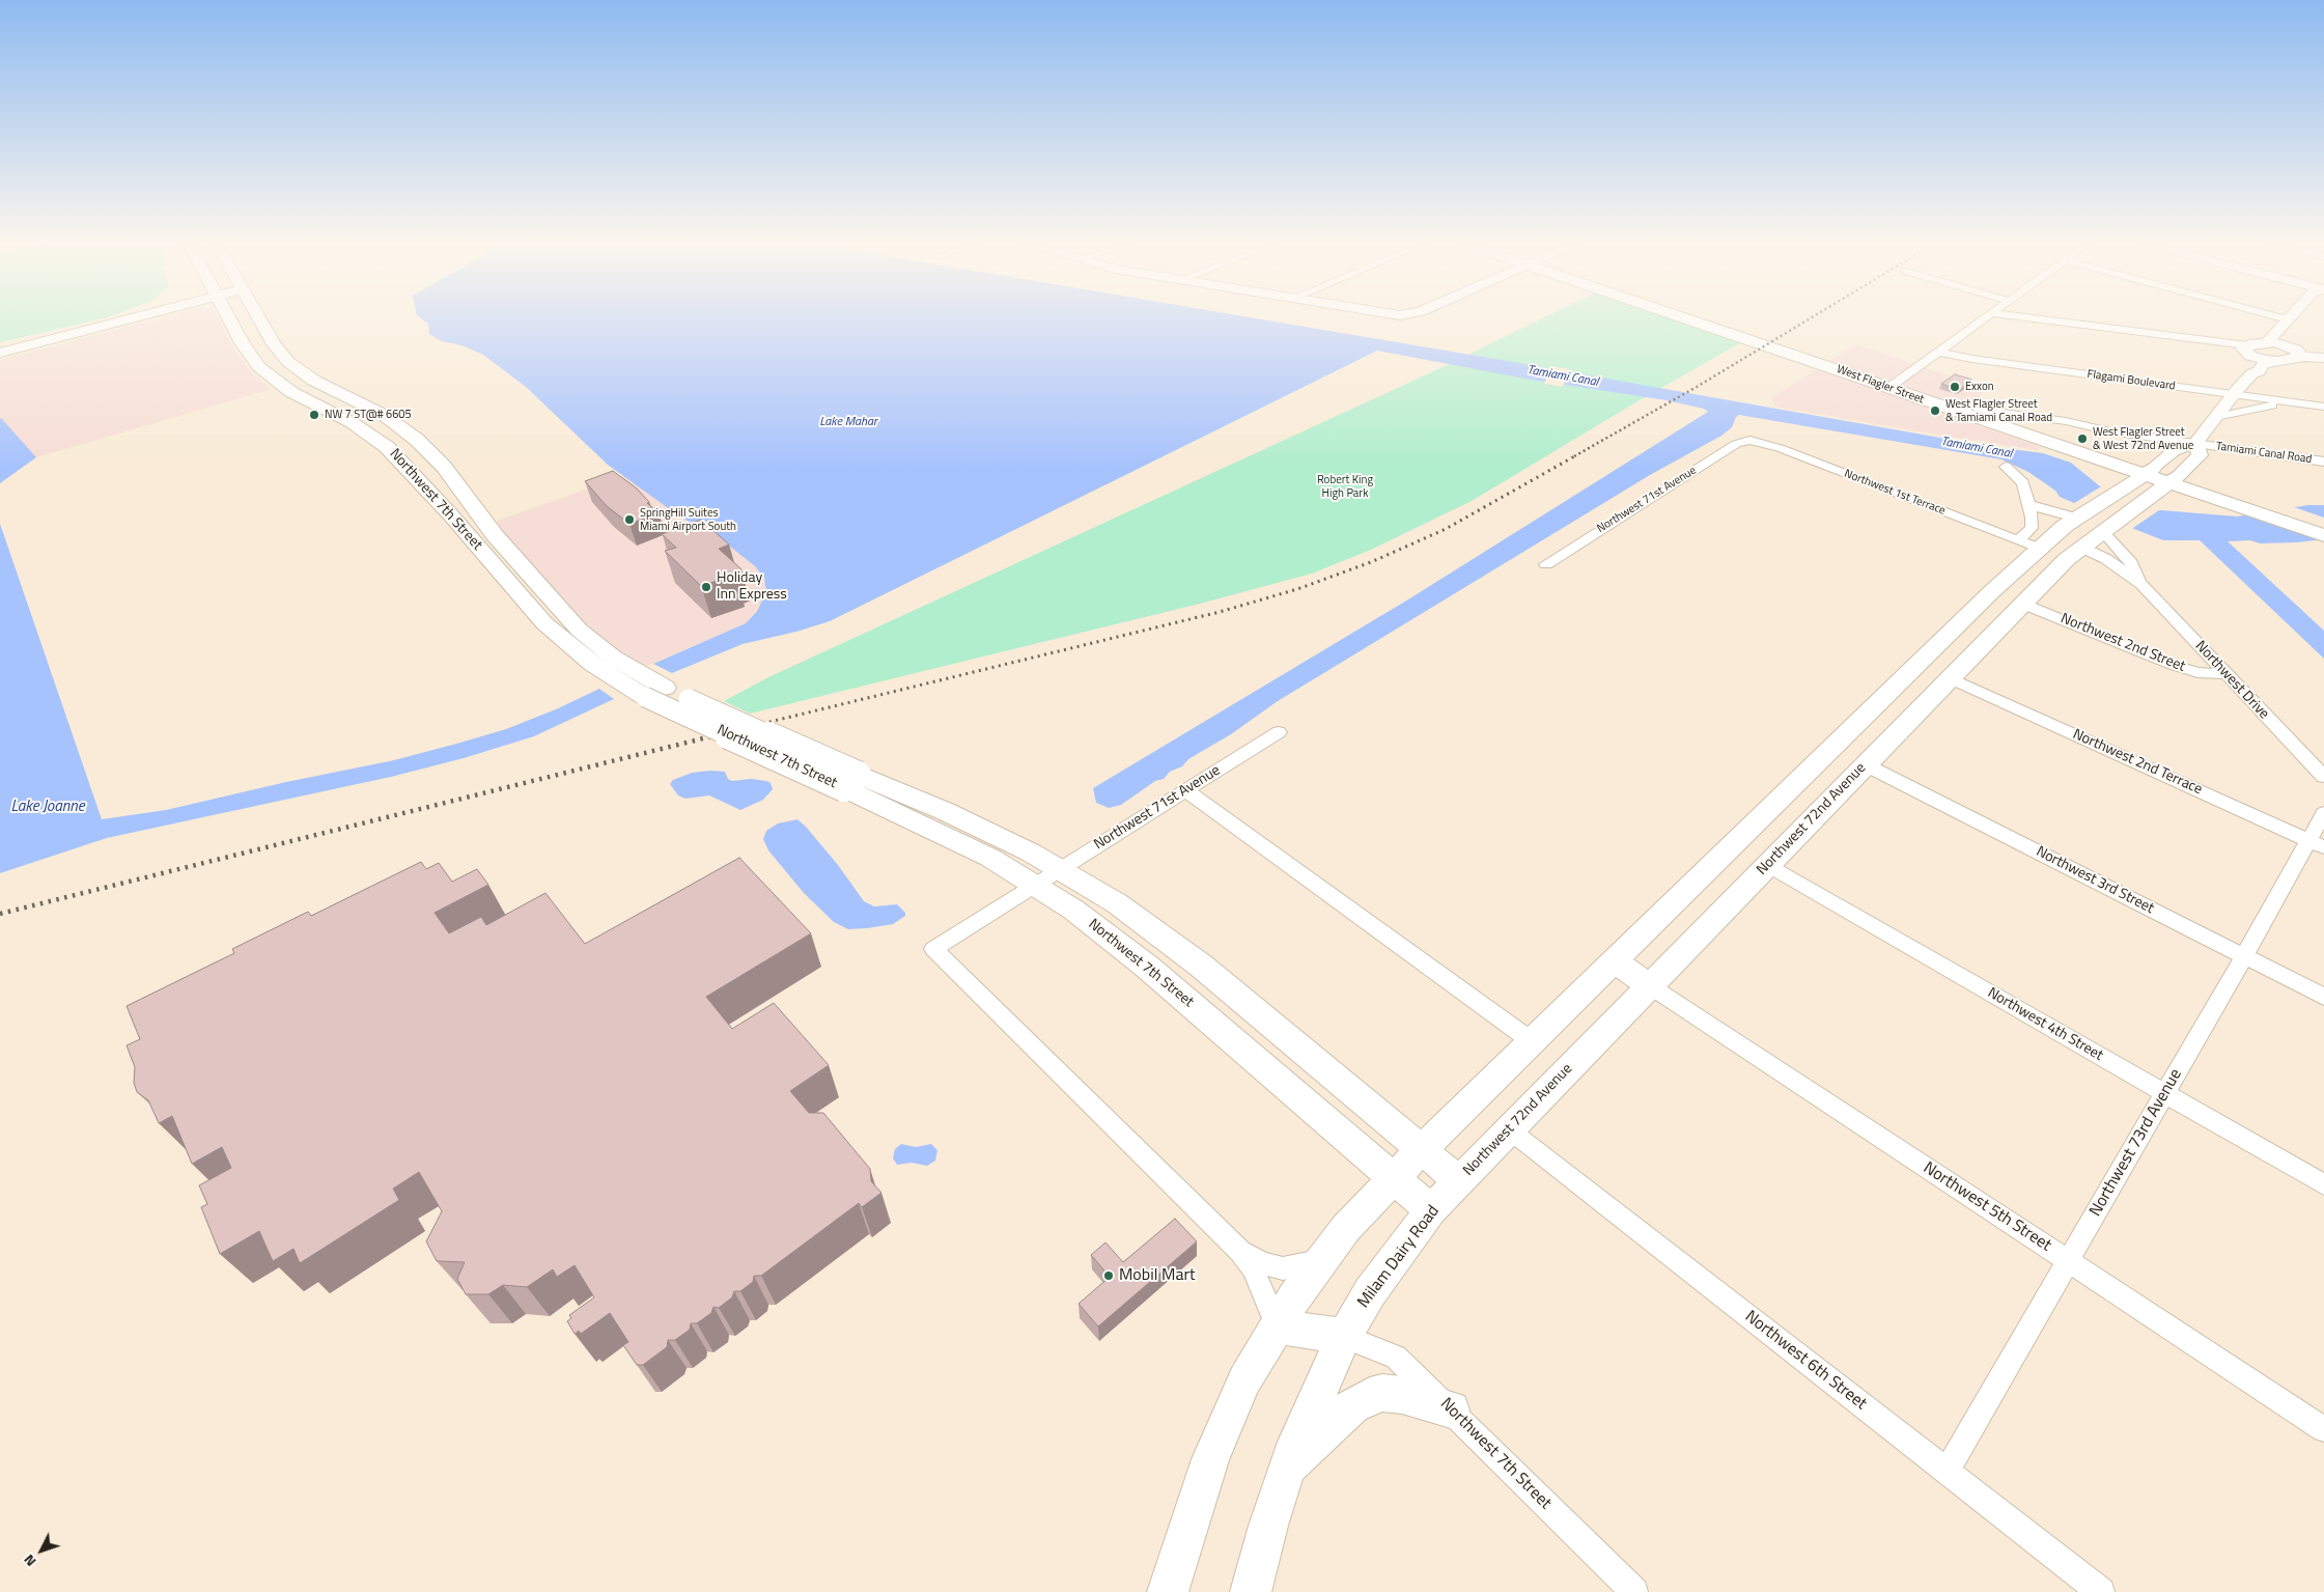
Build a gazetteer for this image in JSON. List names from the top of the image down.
{
  "streets": {
    "main road": [
      "West Flagler Street",
      "Northwest 7th Street",
      "Northwest 72nd Avenue",
      "Milam Dairy Road"
    ],
    "street": [
      "Flagami Boulevard",
      "Tamiami Canal Road",
      "Northwest 1st Terrace",
      "Northwest 71st Avenue",
      "Northwest 2nd Street",
      "Northwest Drive",
      "Northwest 2nd Terrace",
      "Northwest 3rd Street",
      "Northwest 4th Street",
      "Northwest 73rd Avenue",
      "Northwest 5th Street",
      "Northwest 6th Street"
    ]
  },
  "crossings": [
    ["West Flagler Street", "Tamiami Canal Road"],
    ["West Flagler Street", "Northwest 72nd Avenue"],
    ["Northwest 1st Terrace", "Northwest 71st Avenue"],
    ["Northwest 7th Street", "Northwest 71st Avenue"],
    ["Northwest 7th Street", "Northwest 72nd Avenue"],
    ["Northwest 7th Street", "Milam Dairy Road"],
    ["Northwest 2nd Street", "Northwest Drive"],
    ["Northwest 2nd Street", "Northwest 72nd Avenue"],
    ["Northwest Drive", "Northwest 72nd Avenue"],
    ["Northwest 2nd Terrace", "Northwest 72nd Avenue"],
    ["Northwest 2nd Terrace", "Northwest 73rd Avenue"],
    ["Northwest 72nd Avenue", "Northwest 3rd Street"],
    ["Northwest 72nd Avenue", "Northwest 4th Street"],
    ["Northwest 72nd Avenue", "Northwest 5th Street"],
    ["Northwest 72nd Avenue", "Milam Dairy Road"],
    ["Northwest 72nd Avenue", "Northwest 6th Street"],
    ["Northwest 3rd Street", "Northwest 73rd Avenue"],
    ["Northwest 4th Street", "Northwest 73rd Avenue"],
    ["Northwest 73rd Avenue", "Northwest 5th Street"],
    ["Northwest 73rd Avenue", "Northwest 6th Street"]
  ],
  "water": ["Tamiami Canal", "Lake Mahar", "Lake Joanne"],
  "parks": ["Robert King High Park"],
  "places": [
    "Exxon",
    "West Flagler Street & Tamiami Canal Road",
    "NW 7 ST@# 6605",
    "West Flagler Street & West 72nd Avenue",
    "SpringHill Suites Miami Airport South",
    "Holiday Inn Express",
    "Mobil Mart"
  ],
  "north": "bottom left"
}
